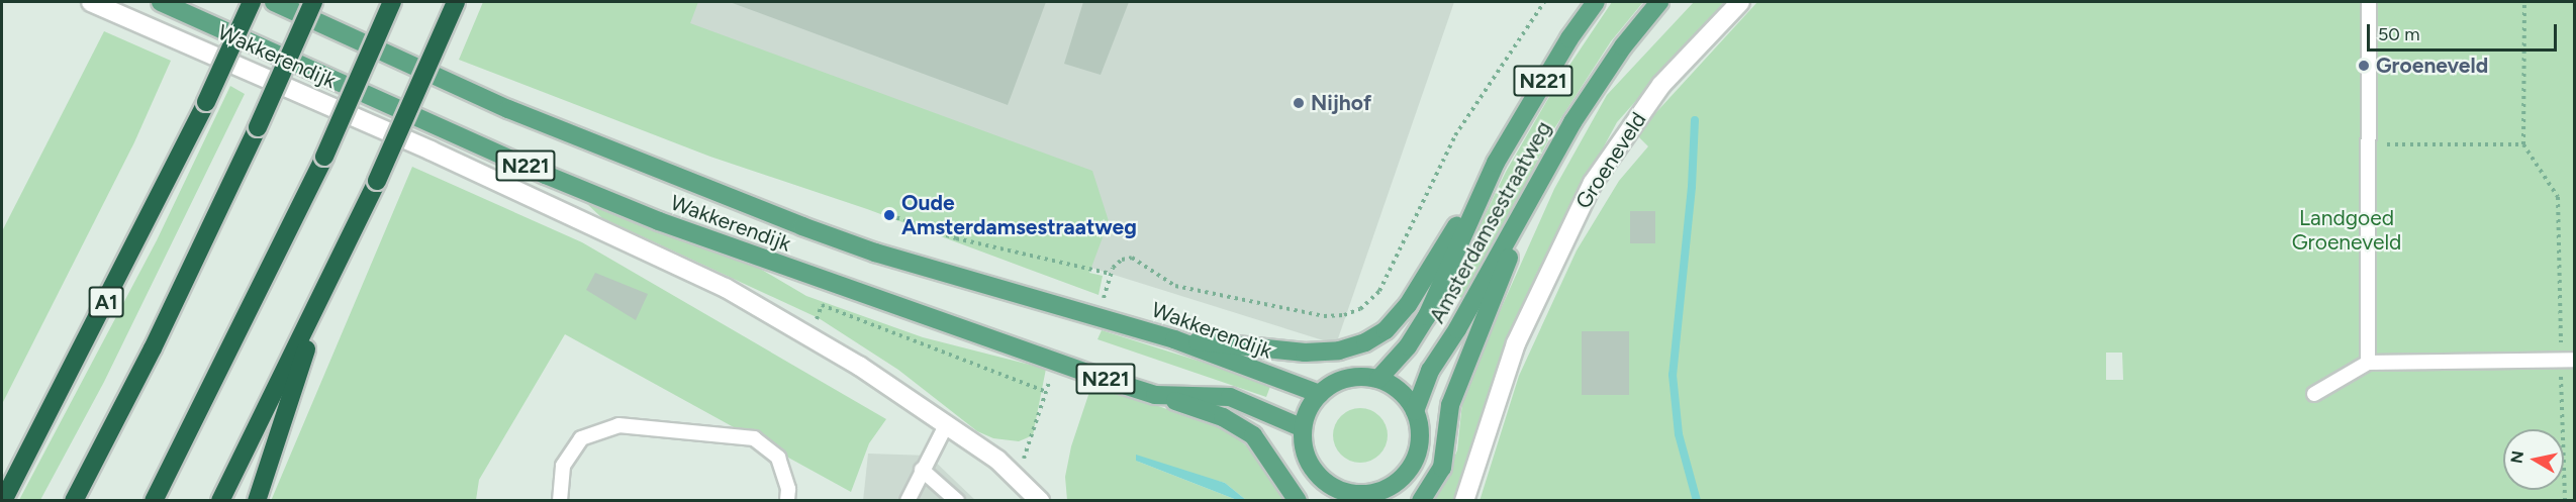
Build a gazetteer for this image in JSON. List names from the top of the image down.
{
  "streets": {
    "highway": ["A1"],
    "main road": ["Wakkerendijk", "N221", "Amsterdamsestraatweg"],
    "street": ["Groeneveld"]
  },
  "crossings": [
    ["Wakkerendijk", "N221"],
    ["Wakkerendijk", "Amsterdamsestraatweg"],
    ["N221", "Amsterdamsestraatweg"]
  ],
  "parks": ["Landgoed Groeneveld"],
  "places": ["Groeneveld", "Nijhof", "Oude Amsterdamsestraatweg"],
  "scale_bar": "50 m",
  "north": "left"
}
